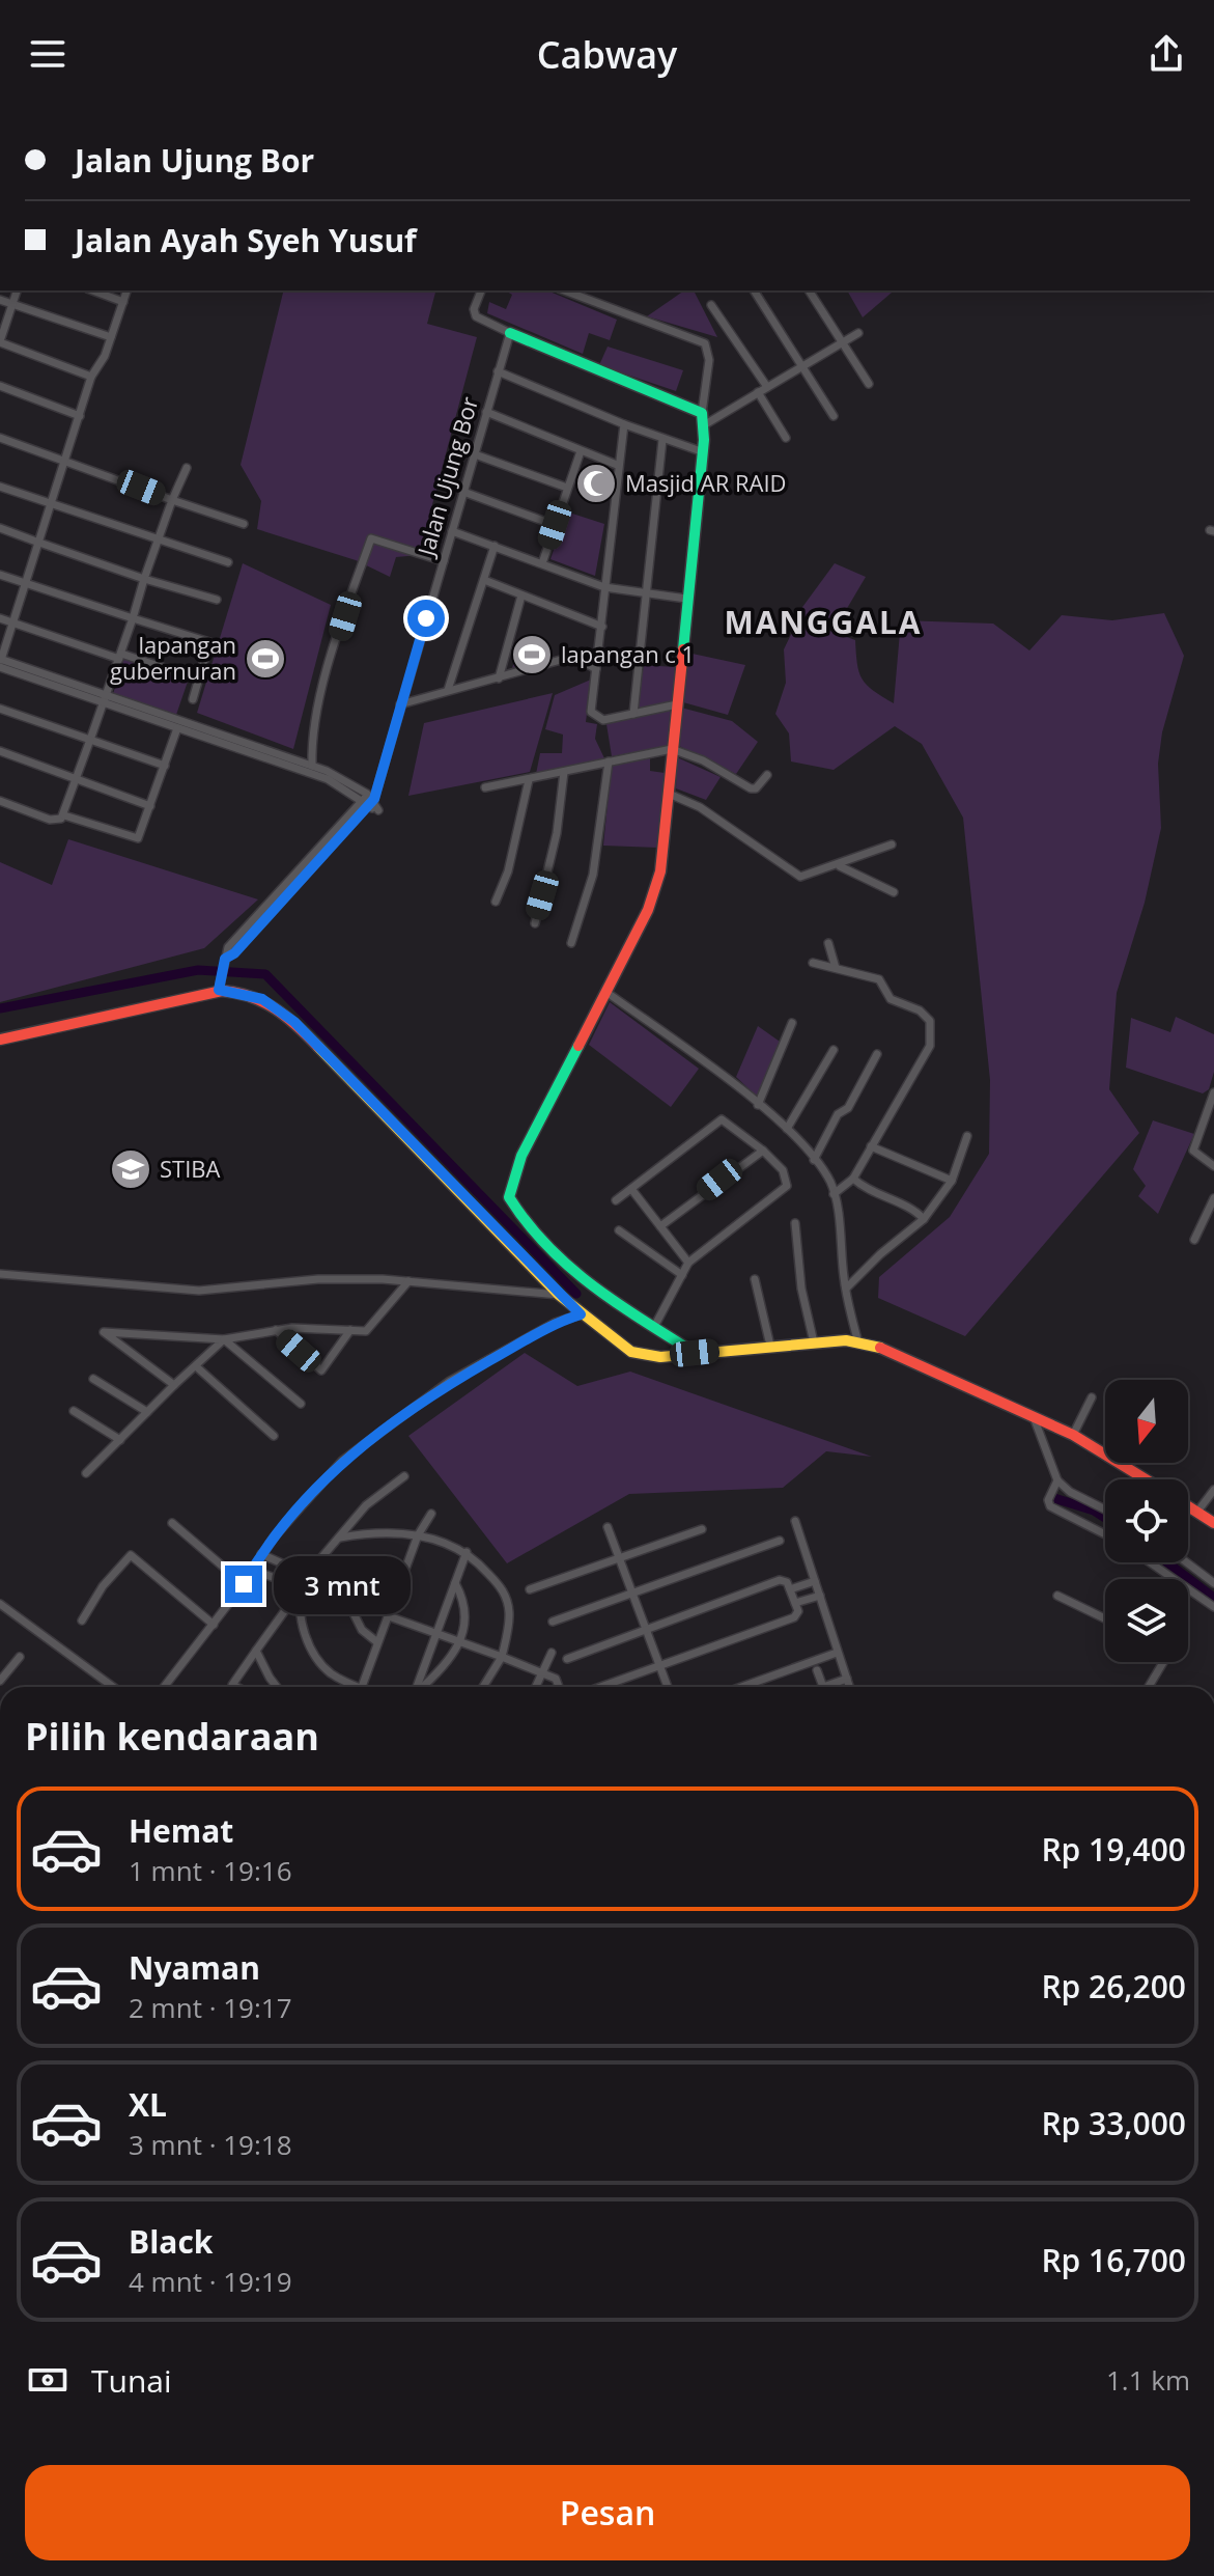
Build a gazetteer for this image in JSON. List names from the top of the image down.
{
  "streets": {
    "street": ["Jalan Ujung Bor"]
  },
  "districts": ["MANGGALA"],
  "places": {
    "mosque": ["Masjid AR RAID"],
    "sports": ["lapangan c 1", "lapangan gubernuran"],
    "school or university": ["STIBA"]
  },
  "north": "bottom",
  "page": {
    "header": "Cabway",
    "banner": ["Jalan Ujung Bor", "Jalan Ayah Syeh Yusuf"],
    "bubble": "3 mnt",
    "heading": "Pilih kendaraan",
    "list": [
      {
        "name": "Hemat",
        "note": "1 mnt · 19:16",
        "value": "Rp 19,400"
      },
      {
        "name": "Nyaman",
        "note": "2 mnt · 19:17",
        "value": "Rp 26,200"
      },
      {
        "name": "XL",
        "note": "3 mnt · 19:18",
        "value": "Rp 33,000"
      },
      {
        "name": "Black",
        "note": "4 mnt · 19:19",
        "value": "Rp 16,700"
      }
    ],
    "pay": ["Tunai", "1.1 km"],
    "buttons": "Pesan"
  }
}
